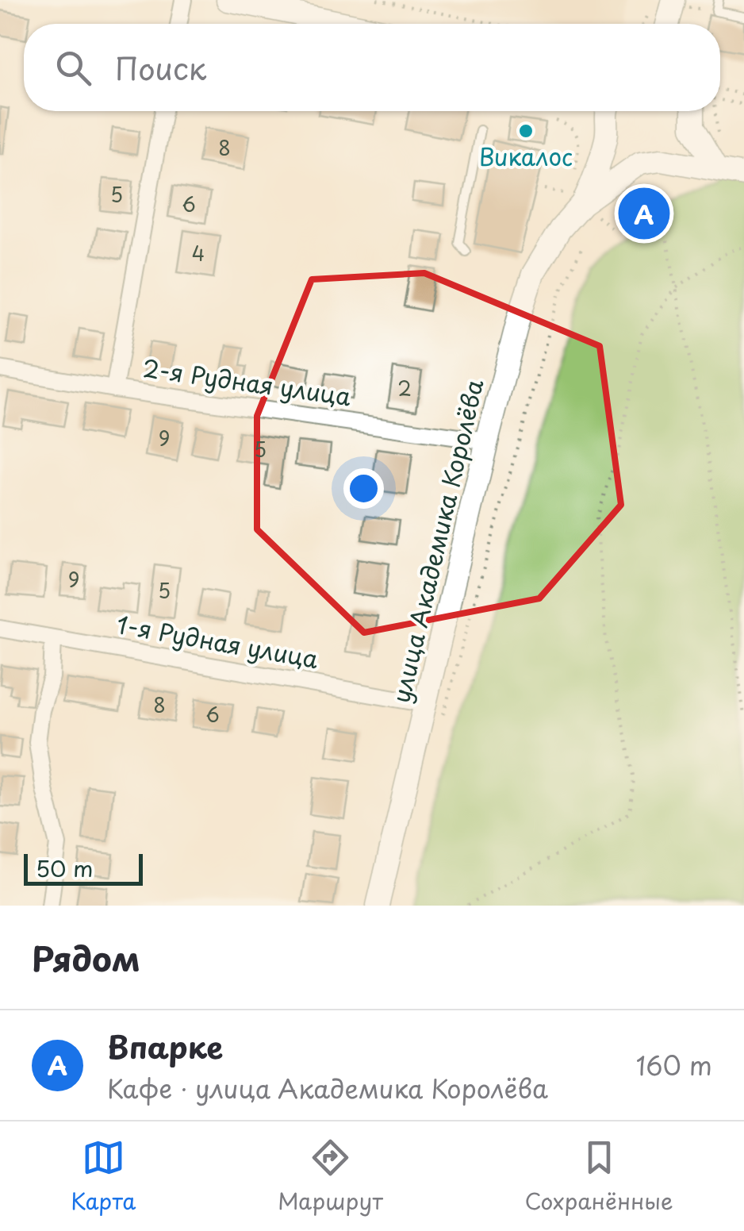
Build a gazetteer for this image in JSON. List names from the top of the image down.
{
  "streets": {
    "street": ["2-я Рудная улица", "улица Академика Королёва", "1-я Рудная улица"]
  },
  "crossings": [
    ["2-я Рудная улица", "улица Академика Королёва"],
    ["улица Академика Королёва", "1-я Рудная улица"]
  ],
  "places": ["Викалос"],
  "house_numbers": [
    "8",
    "5",
    "6",
    "4",
    "2",
    "9",
    "5",
    "9",
    "5",
    "8",
    "6"
  ],
  "scale_bar": "50 m",
  "page": {
    "search": "Поиск",
    "pins": "A",
    "scale": "50 m",
    "heading": "Рядом",
    "list": [
      {
        "mark": "A",
        "name": "Впарке",
        "note": "Кафе · улица Академика Королёва",
        "value": "160 m"
      }
    ],
    "nav": ["Карта", "Маршрут", "Сохранённые"]
  }
}
